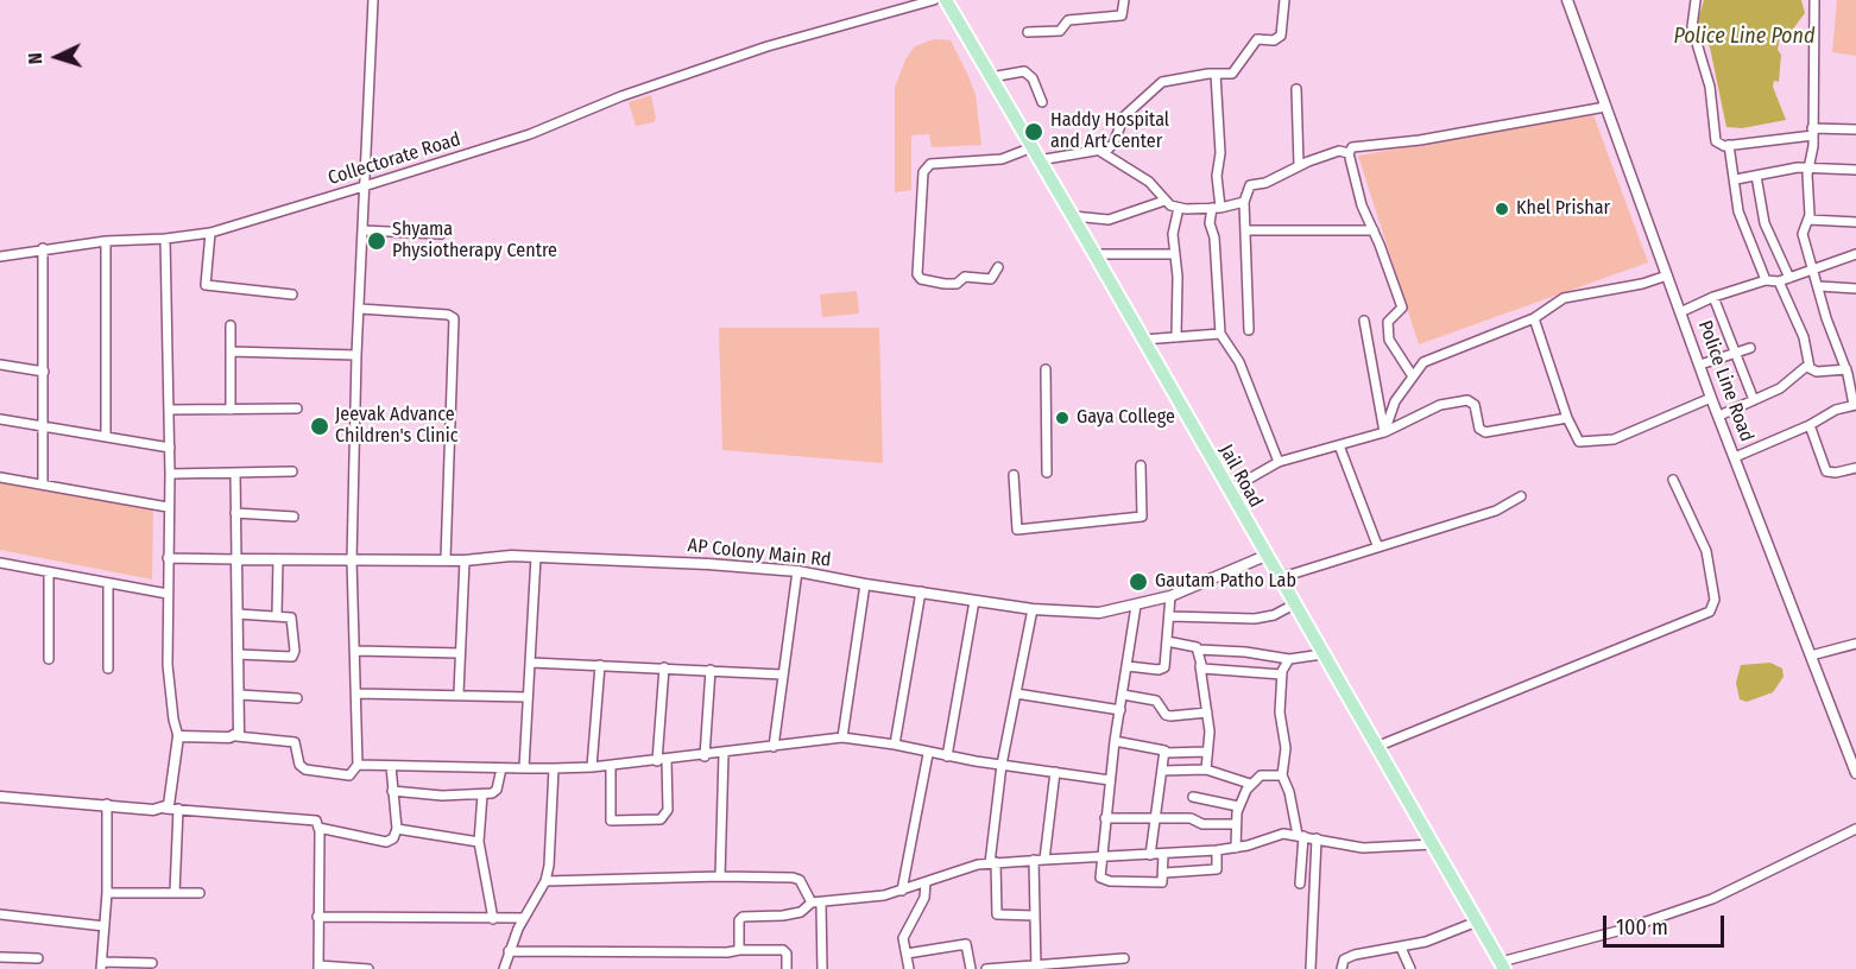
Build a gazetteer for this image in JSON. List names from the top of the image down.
{
  "streets": {
    "main road": ["Jail Road"],
    "street": ["Collectorate Road", "Police Line Road", "AP Colony Main Rd"]
  },
  "crossings": [
    ["Jail Road", "AP Colony Main Rd"]
  ],
  "water": ["Police Line Pond"],
  "places": [
    "Haddy Hospital and Art Center",
    "Khel Prishar",
    "Shyama Physiotherapy Centre",
    "Gaya College",
    "Jeevak Advance Children's Clinic",
    "Gautam Patho Lab"
  ],
  "scale_bar": "100 m",
  "north": "left"
}
